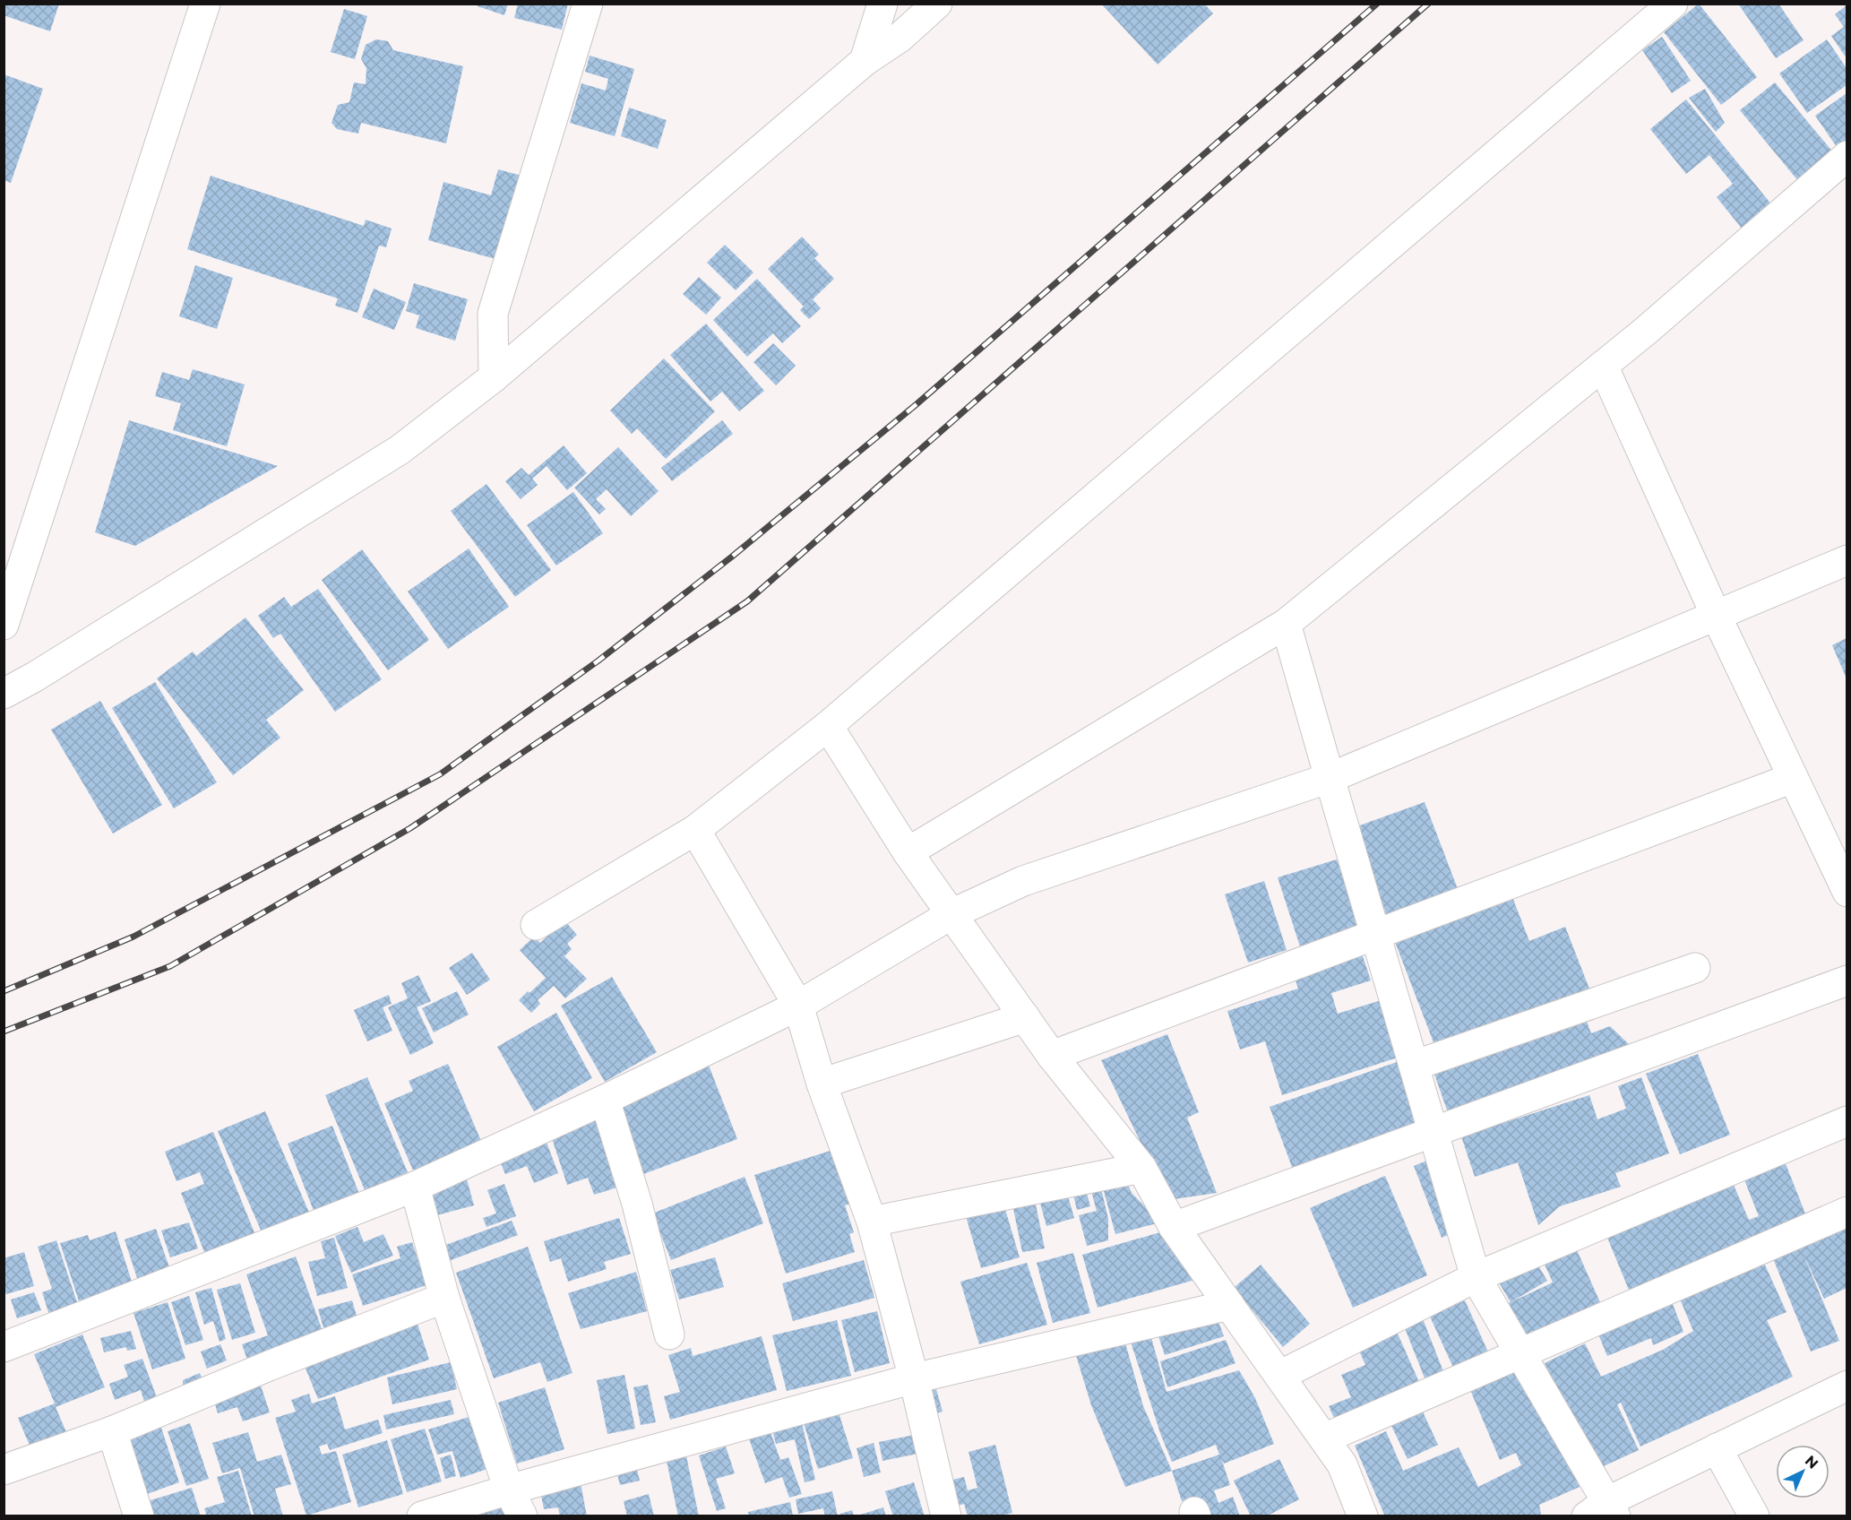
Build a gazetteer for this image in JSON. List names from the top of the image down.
{
  "north": "top right"
}
